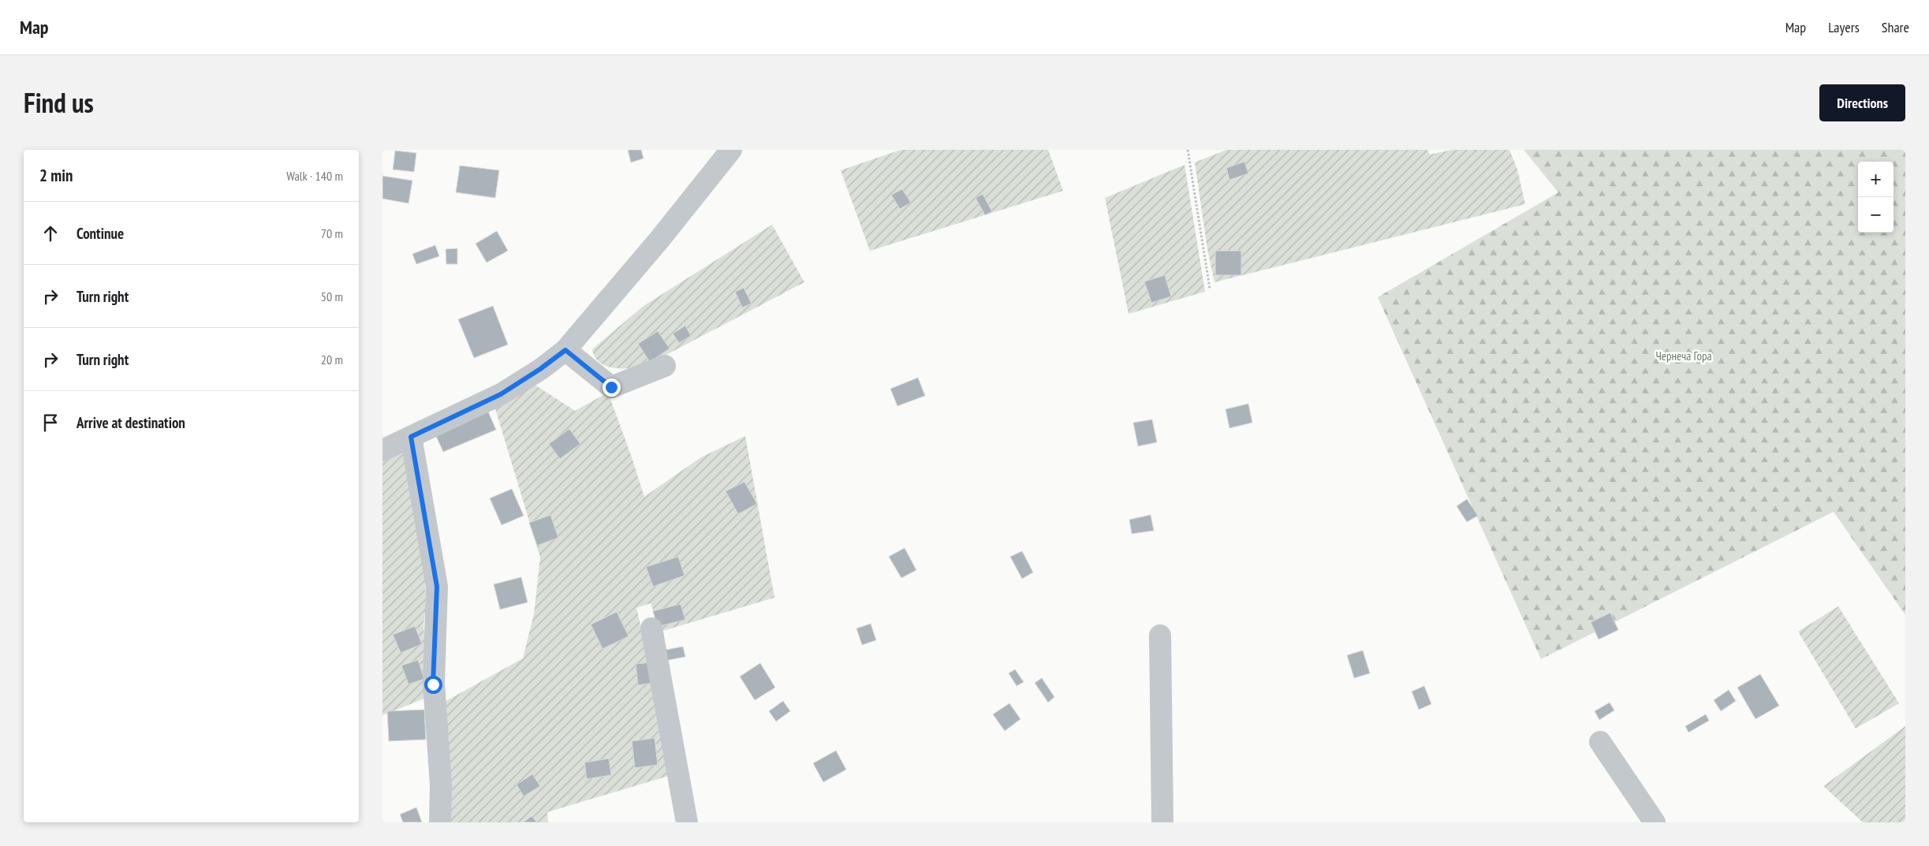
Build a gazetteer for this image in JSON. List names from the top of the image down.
{
  "parks": ["Чернеча Гора"],
  "page": {
    "header": "Map",
    "nav": ["Map", "Layers", "Share"],
    "title": "Find us",
    "buttons": "Directions",
    "heading": ["2 min", "Walk · 140 m"],
    "map_buttons": ["+", "−"],
    "list": [
      ["Continue", "70 m"],
      ["Turn right", "50 m"],
      ["Turn right", "20 m"],
      "Arrive at destination"
    ]
  }
}
